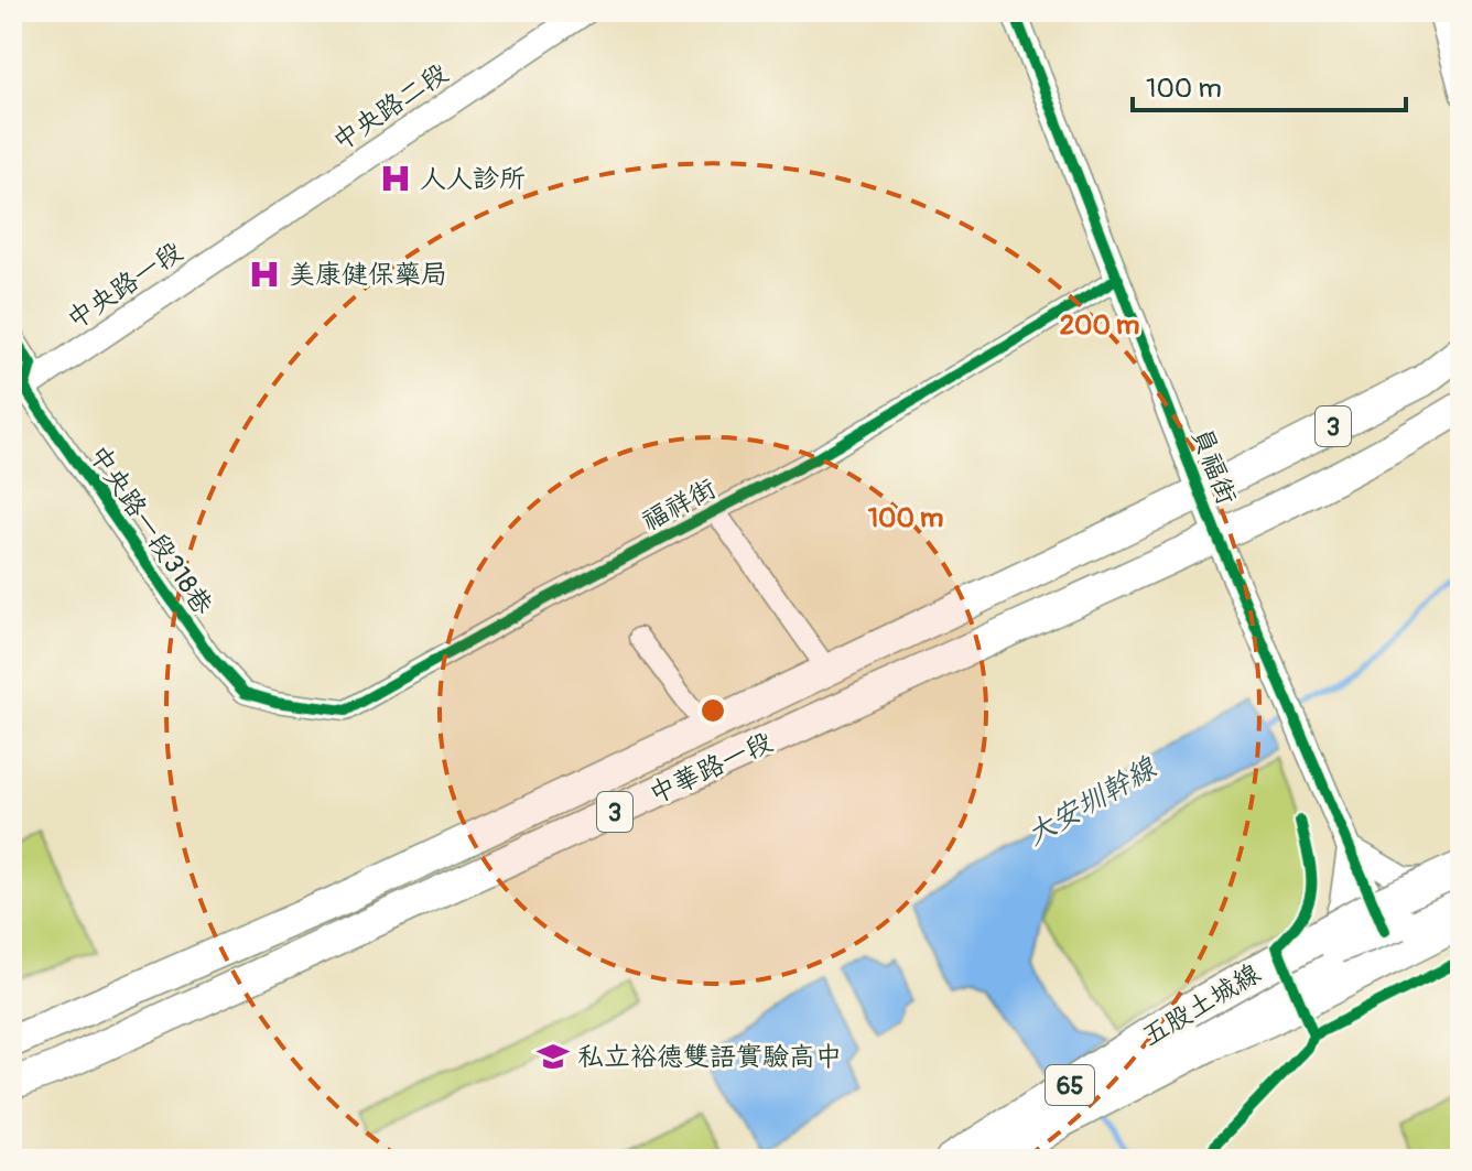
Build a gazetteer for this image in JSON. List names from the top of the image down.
{
  "streets": {
    "highway": ["五股土城線", "65"],
    "main road": ["3", "中華路一段"],
    "street": [
      "中央路二段",
      "中央路一段",
      "員福街",
      "福祥街",
      "中央路一段318巷"
    ]
  },
  "crossings": [
    ["中央路二段", "中央路一段"],
    ["中央路一段", "中央路一段318巷"],
    ["3", "員福街"],
    ["3", "中華路一段"],
    ["員福街", "福祥街"],
    ["員福街", "中華路一段"],
    ["福祥街", "中央路一段318巷"]
  ],
  "water": ["大安圳幹線"],
  "places": {
    "hospital": ["人人診所", "美康健保藥局"],
    "school or university": ["私立裕德雙語實驗高中"]
  },
  "scale_bar": "100 m",
  "rings": ["200 m", "100 m"]
}
